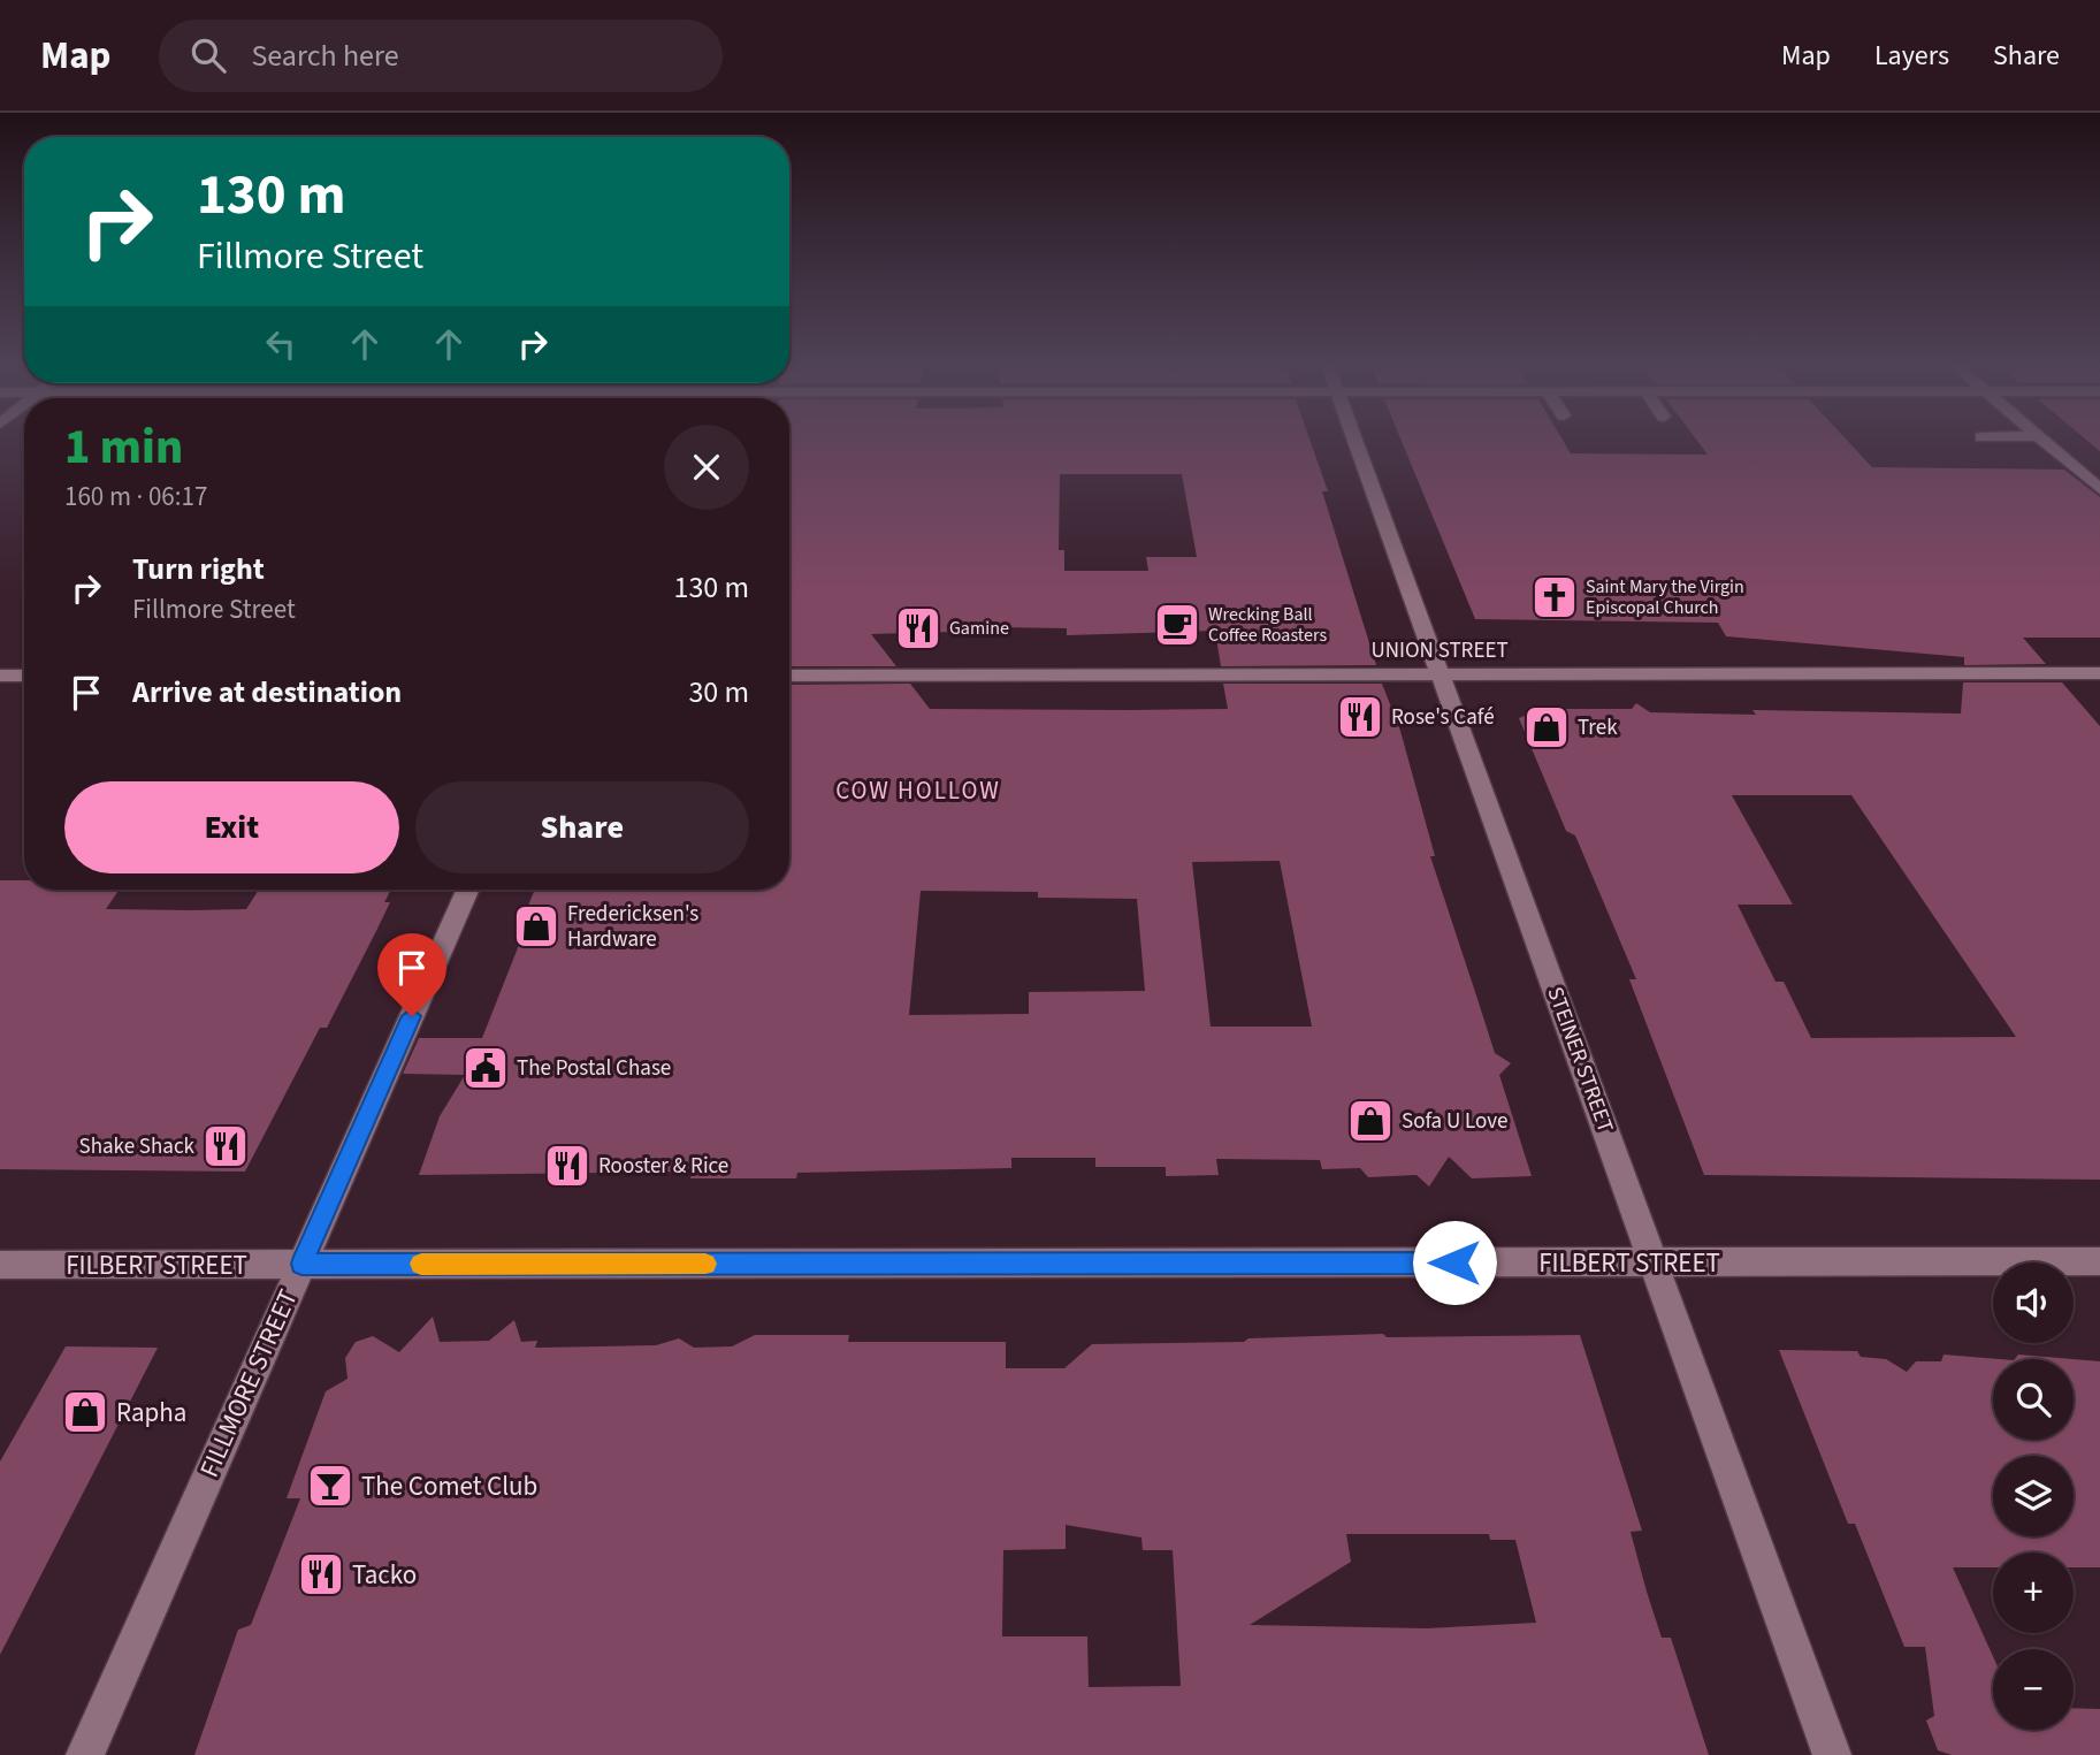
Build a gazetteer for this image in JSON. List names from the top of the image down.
{
  "streets": {
    "street": [
      "UNION STREET",
      "STEINER STREET",
      "FILBERT STREET",
      "FILLMORE STREET"
    ]
  },
  "crossings": [
    ["UNION STREET", "STEINER STREET"],
    ["STEINER STREET", "FILBERT STREET"],
    ["FILBERT STREET", "FILLMORE STREET"]
  ],
  "districts": ["COW HOLLOW"],
  "places": {
    "church": ["Saint Mary the Virgin Episcopal Church"],
    "cafe": ["Wrecking Ball Coffee Roasters"],
    "restaurant": [
      "Gamine",
      "Rose's Café",
      "Shake Shack",
      "Rooster & Rice",
      "Tacko"
    ],
    "shop": [
      "Trek",
      "Fredericksen's Hardware",
      "Sofa U Love",
      "Rapha"
    ],
    "public building": ["The Postal Chase"],
    "bar": ["The Comet Club"]
  },
  "page": {
    "header": "Map",
    "search": "Search here",
    "nav": ["Map", "Layers", "Share"],
    "turn": ["130 m", "Fillmore Street"],
    "heading": ["1 min", "160 m · 06:17"],
    "list": [
      {
        "name": "Turn right",
        "note": "Fillmore Street",
        "value": "130 m"
      },
      {
        "name": "Arrive at destination",
        "value": "30 m"
      }
    ],
    "buttons": ["Exit", "Share"],
    "map_buttons": ["+", "−"]
  }
}
